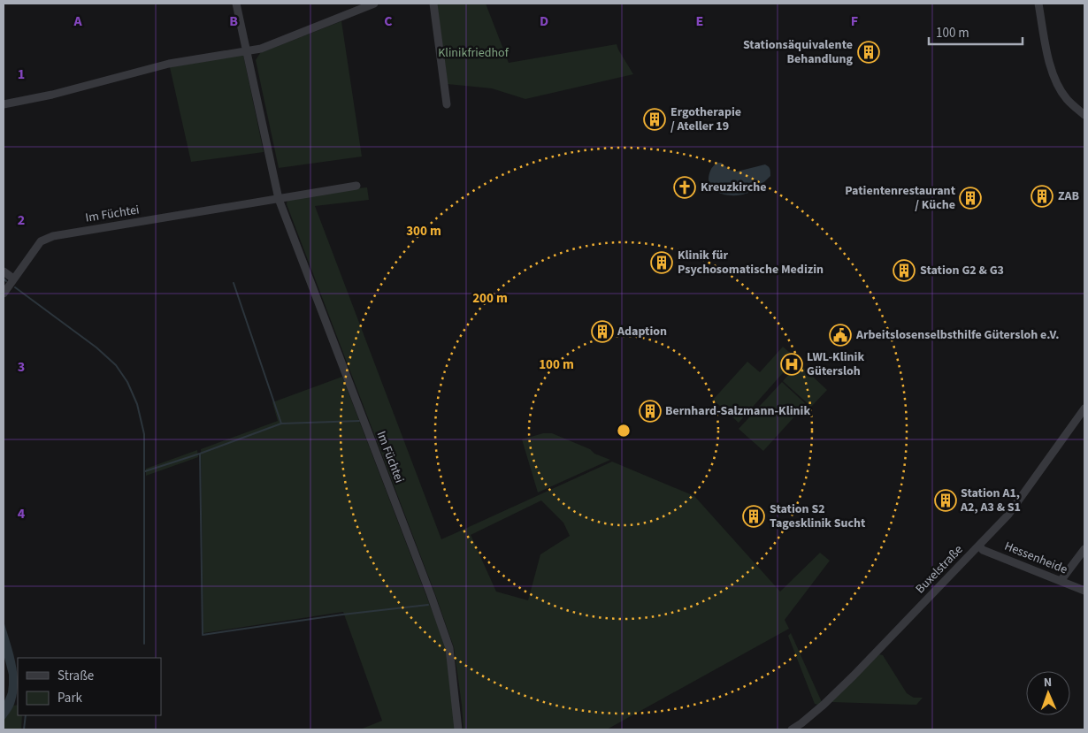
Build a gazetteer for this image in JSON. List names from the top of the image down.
{
  "streets": {
    "street": ["Im Füchtei", "Hessenheide", "Buxelstraße"]
  },
  "crossings": [
    ["Hessenheide", "Buxelstraße"]
  ],
  "parks": ["Klinikfriedhof"],
  "places": {
    "building": [
      "Stationsäquivalente Behandlung",
      "Ergotherapie / Ateller 19",
      "ZAB",
      "Patientenrestaurant / Küche",
      "Klinik für Psychosomatische Medizin",
      "Station G2 & G3",
      "Adaption",
      "Bernhard-Salzmann-Klinik",
      "Station A1, A2, A3 & S1",
      "Station S2 Tagesklinik Sucht"
    ],
    "church": ["Kreuzkirche"],
    "public building": ["Arbeitslosenselbsthilfe Gütersloh e.V."],
    "hospital": ["LWL-Klinik Gütersloh"]
  },
  "legend": ["Straße", "Park"],
  "scale_bar": "100 m",
  "north": "top",
  "grid": {
    "columns": [
      "A",
      "B",
      "C",
      "D",
      "E",
      "F"
    ],
    "rows": [
      "1",
      "2",
      "3",
      "4"
    ]
  },
  "rings": ["300 m", "200 m", "100 m"]
}
